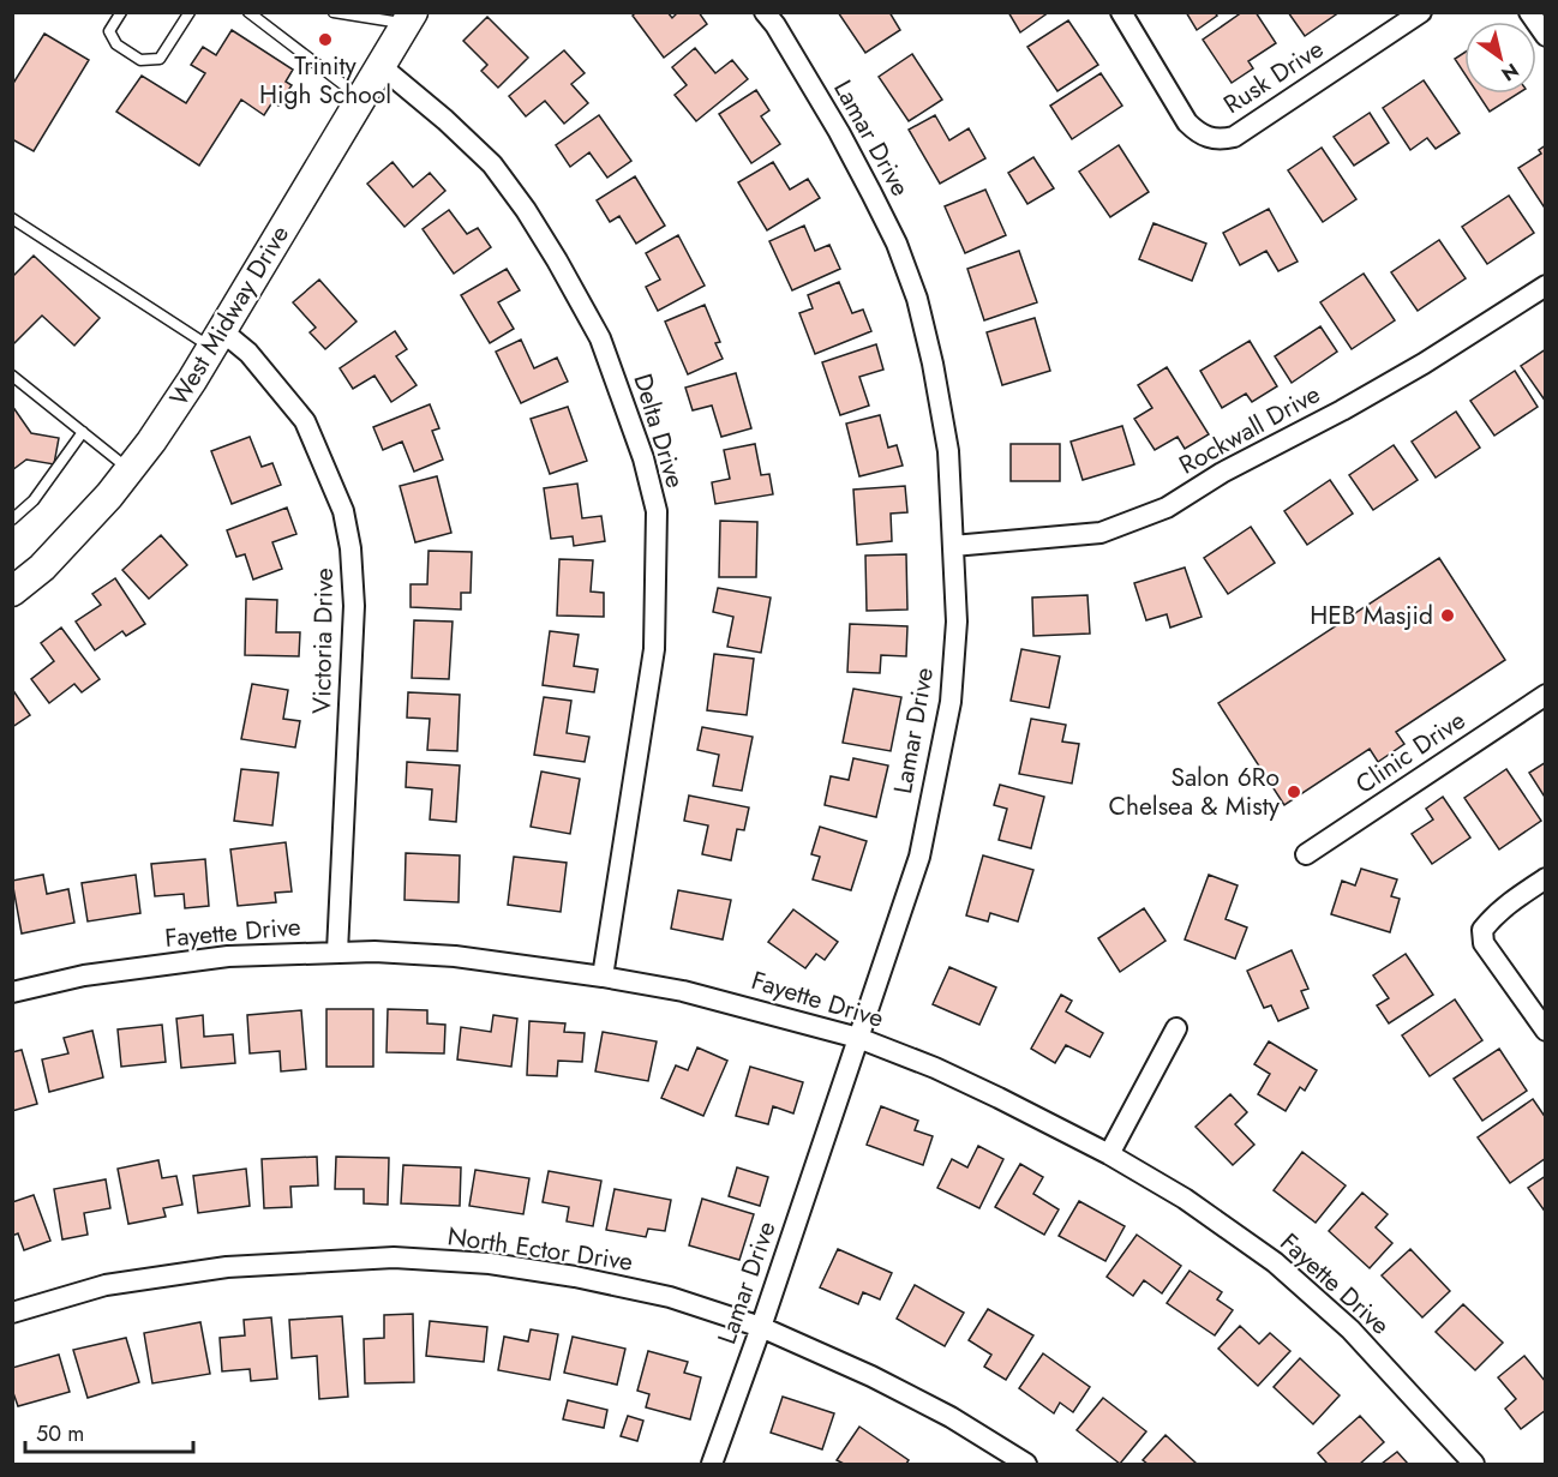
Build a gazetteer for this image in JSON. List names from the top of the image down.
{
  "streets": {
    "street": [
      "Rusk Drive",
      "Lamar Drive",
      "West Midway Drive",
      "Rockwall Drive",
      "Delta Drive",
      "Victoria Drive",
      "Clinic Drive",
      "Fayette Drive",
      "North Ector Drive"
    ]
  },
  "crossings": [
    ["Lamar Drive", "Rockwall Drive"],
    ["Lamar Drive", "Fayette Drive"],
    ["Lamar Drive", "North Ector Drive"],
    ["West Midway Drive", "Delta Drive"],
    ["West Midway Drive", "Victoria Drive"],
    ["Delta Drive", "Fayette Drive"],
    ["Victoria Drive", "Fayette Drive"]
  ],
  "places": ["Trinity High School", "HEB Masjid", "Salon 6Ro Chelsea & Misty"],
  "scale_bar": "50 m",
  "north": "bottom right"
}
